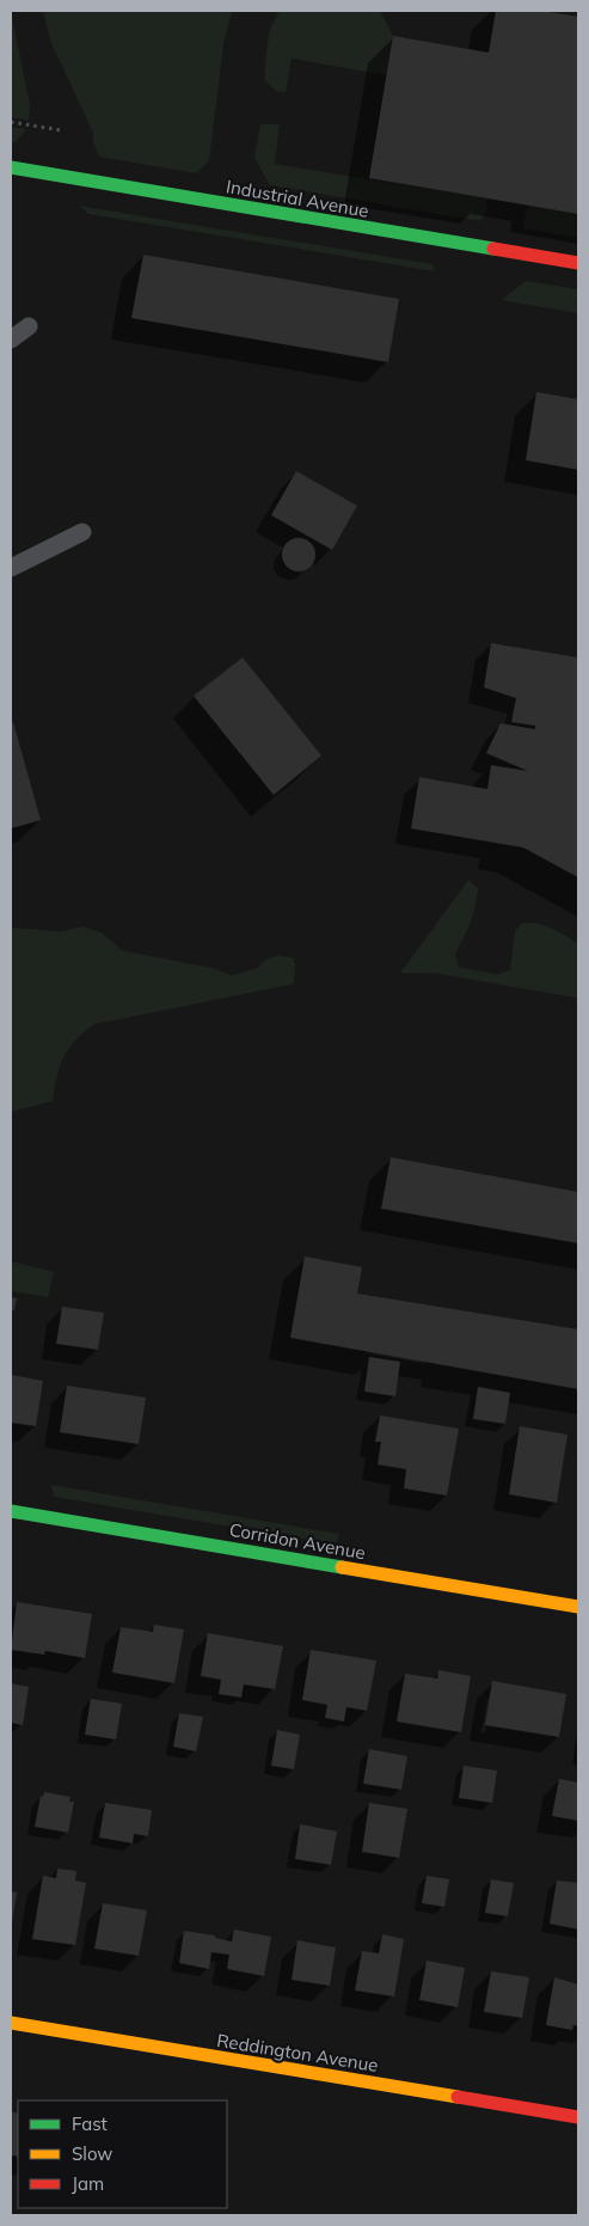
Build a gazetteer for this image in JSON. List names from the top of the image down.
{
  "streets": {
    "street": ["Industrial Avenue", "Corridon Avenue", "Reddington Avenue"]
  },
  "legend": ["Fast", "Slow", "Jam"]
}
